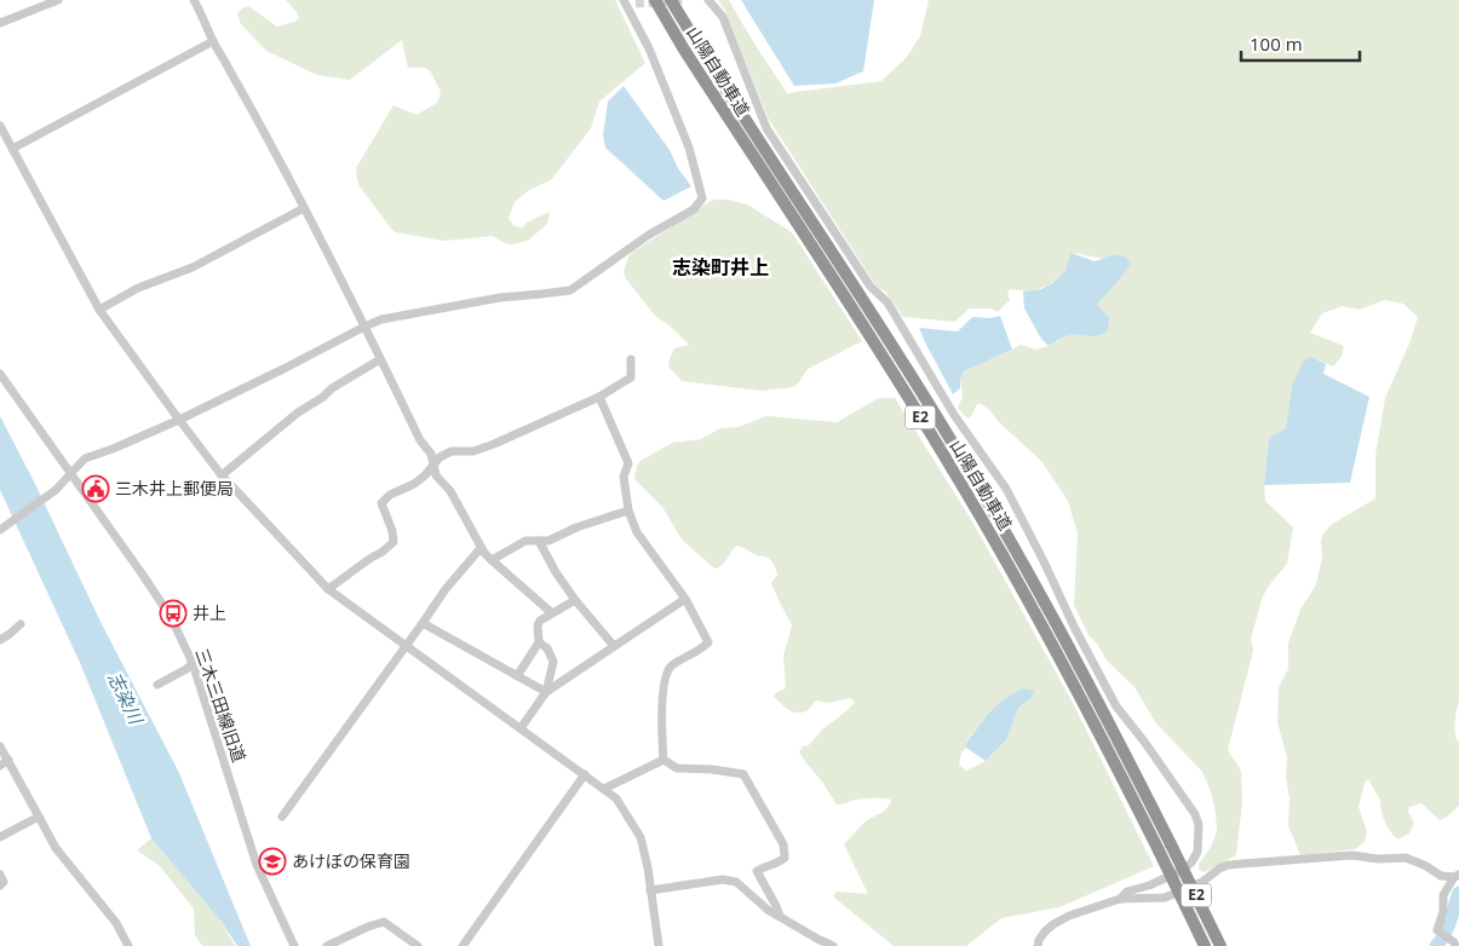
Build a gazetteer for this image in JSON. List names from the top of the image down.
{
  "streets": {
    "highway": ["山陽自動車道", "E2"],
    "street": ["三木三田線旧道"]
  },
  "districts": ["志染町井上"],
  "water": ["志染川"],
  "places": {
    "public building": ["三木井上郵便局"],
    "bus stop": ["井上"],
    "school or university": ["あけぼの保育園"]
  },
  "scale_bar": "100 m"
}
